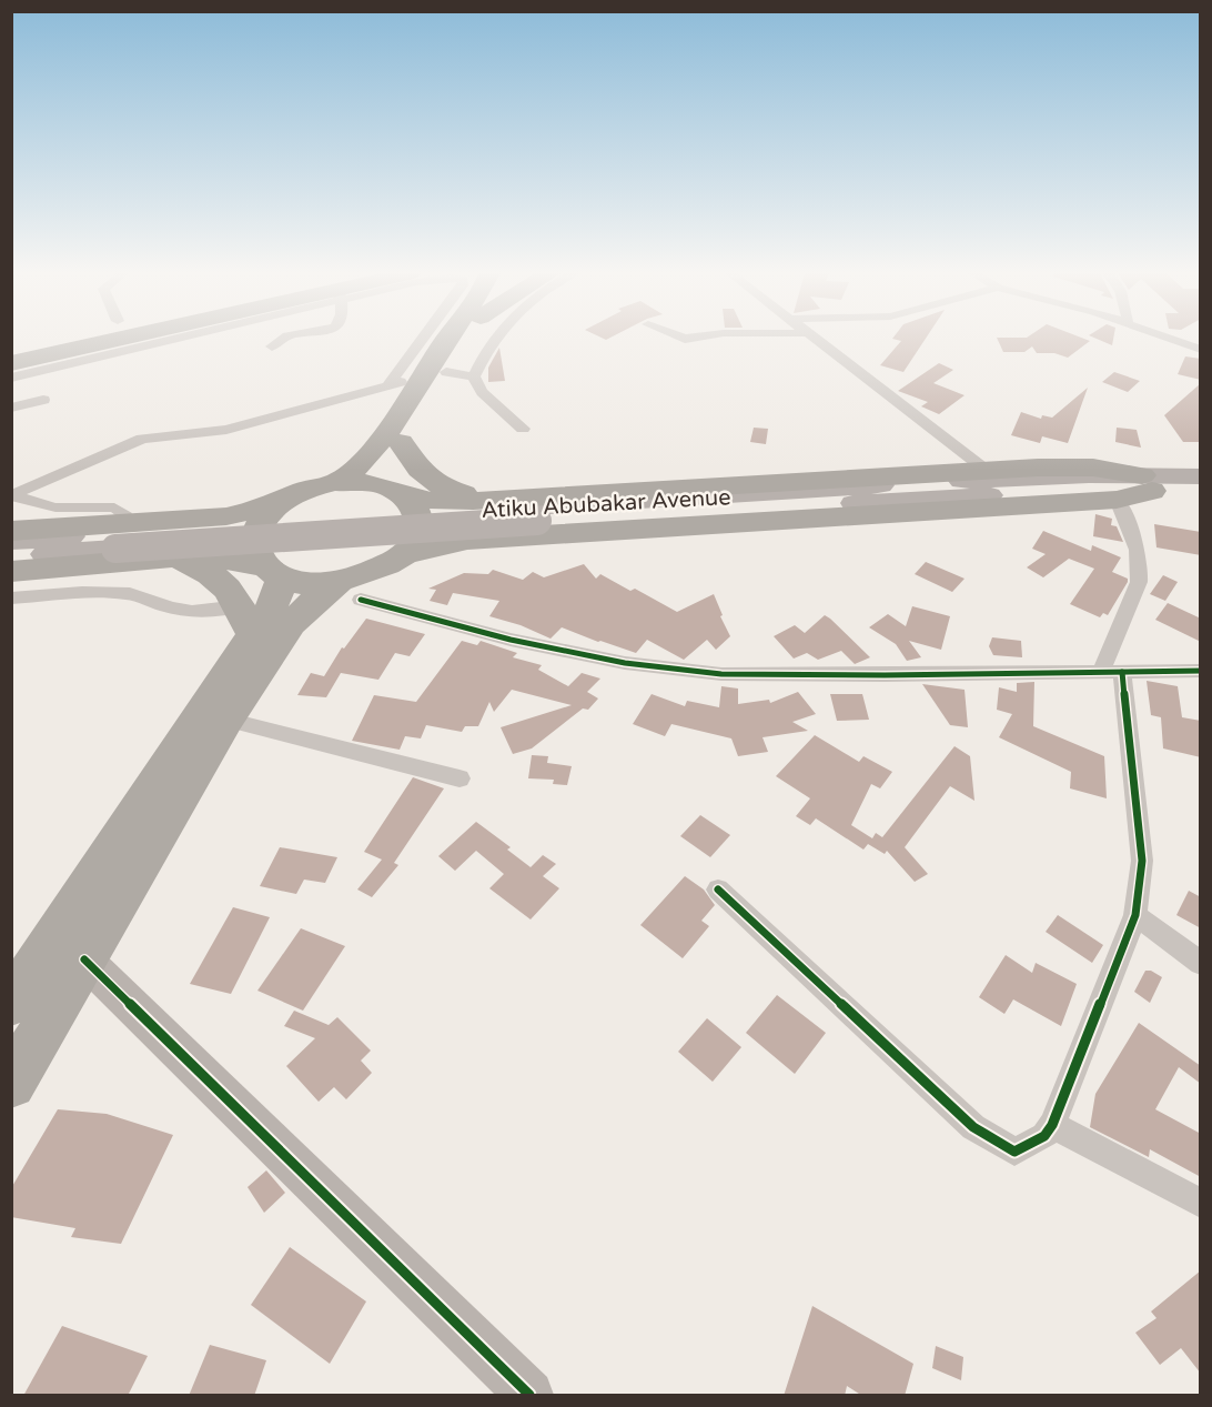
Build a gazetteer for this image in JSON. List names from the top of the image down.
{
  "streets": {
    "main road": ["Atiku Abubakar Avenue"]
  }
}
